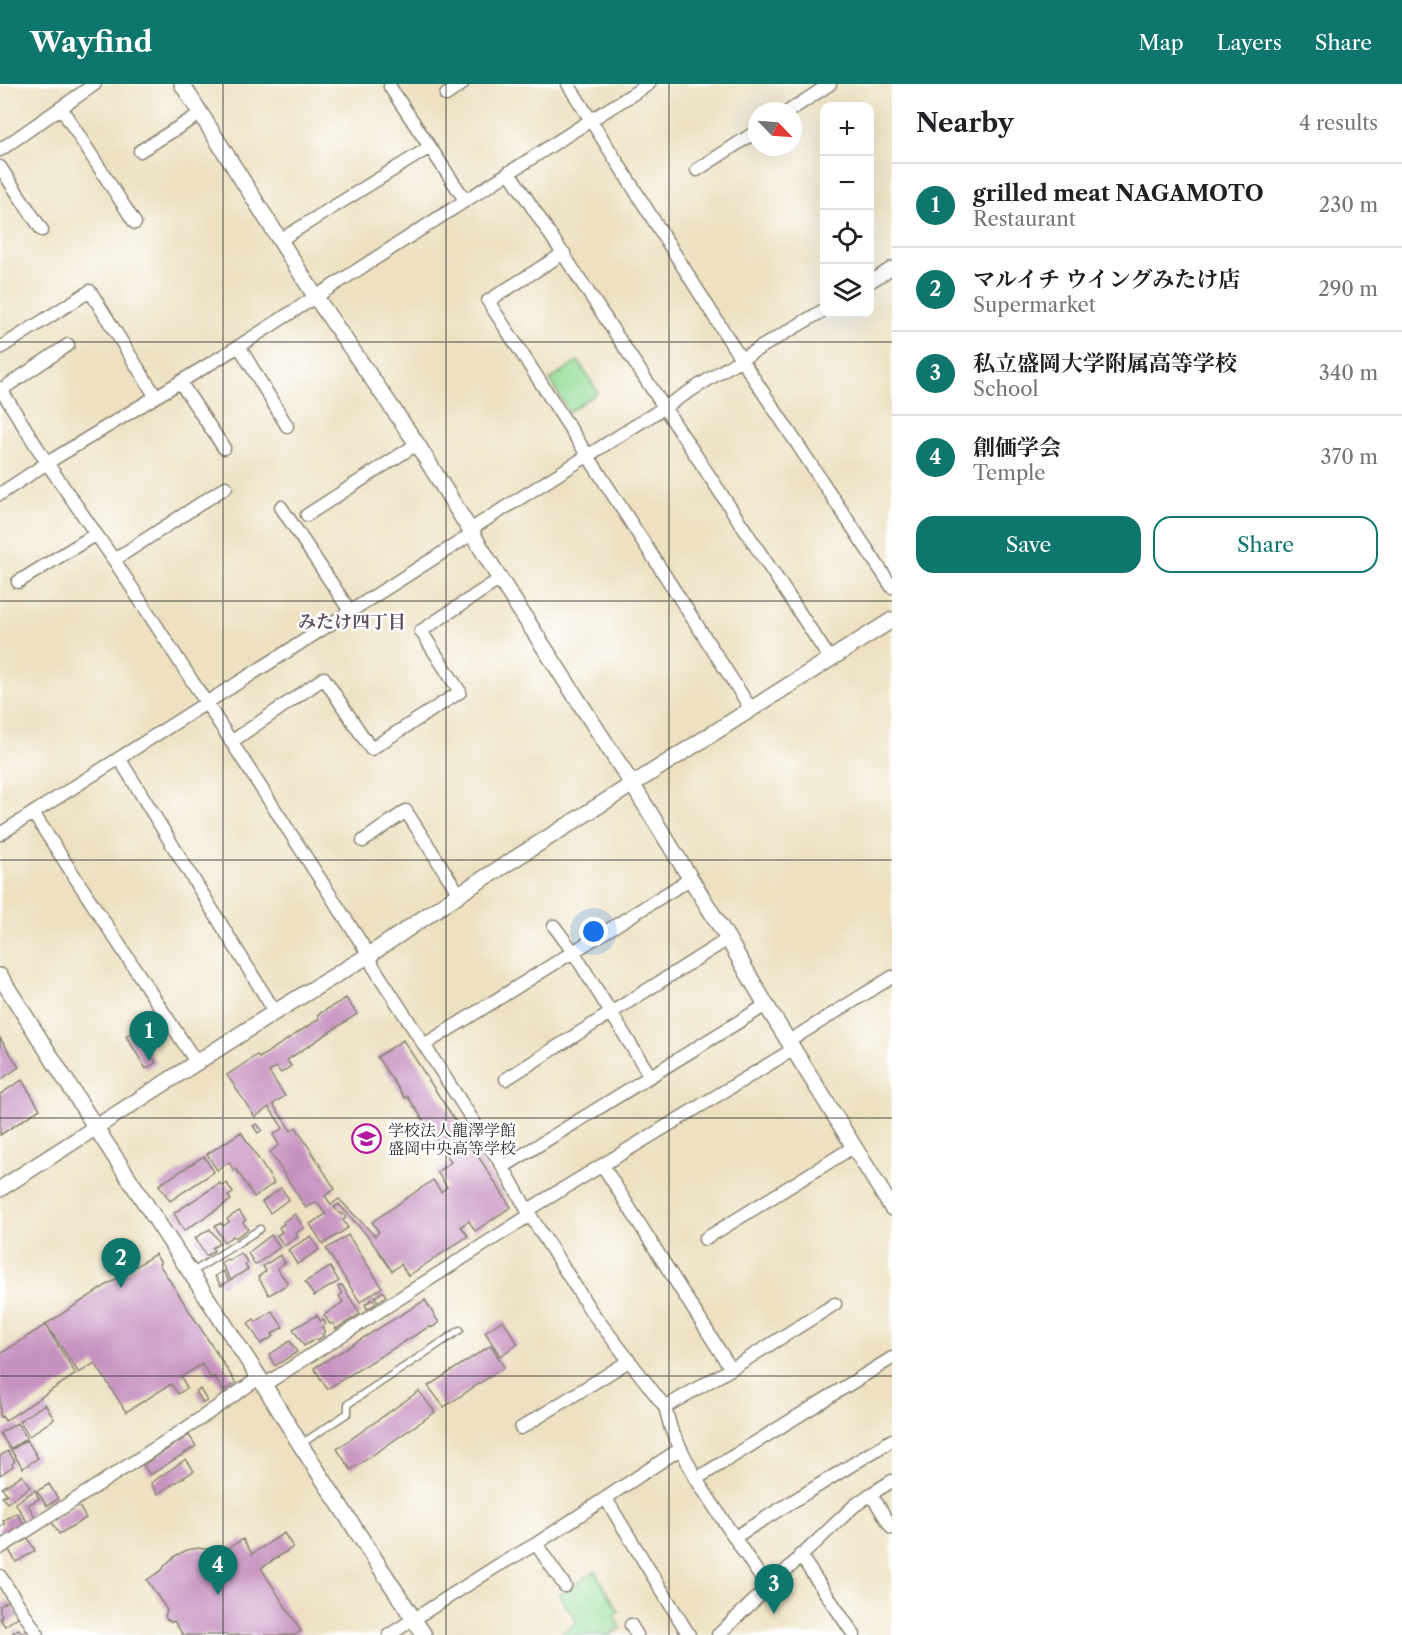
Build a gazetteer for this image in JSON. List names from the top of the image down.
{
  "districts": ["みたけ四丁目"],
  "places": {
    "school or university": ["学校法人龍澤学館 盛岡中央高等学校"]
  },
  "north": "bottom right",
  "page": {
    "header": "Wayfind",
    "nav": ["Map", "Layers", "Share"],
    "heading": ["Nearby", "4 results"],
    "map_buttons": ["+", "−"],
    "list": [
      {
        "mark": "1",
        "name": "grilled meat NAGAMOTO",
        "note": "Restaurant",
        "value": "230 m"
      },
      {
        "mark": "2",
        "name": "マルイチ ウイングみたけ店",
        "note": "Supermarket",
        "value": "290 m"
      },
      {
        "mark": "3",
        "name": "私立盛岡大学附属高等学校",
        "note": "School",
        "value": "340 m"
      },
      {
        "mark": "4",
        "name": "創価学会",
        "note": "Temple",
        "value": "370 m"
      }
    ],
    "buttons": ["Save", "Share"],
    "pins": [
      "1",
      "2",
      "4",
      "3"
    ]
  }
}
